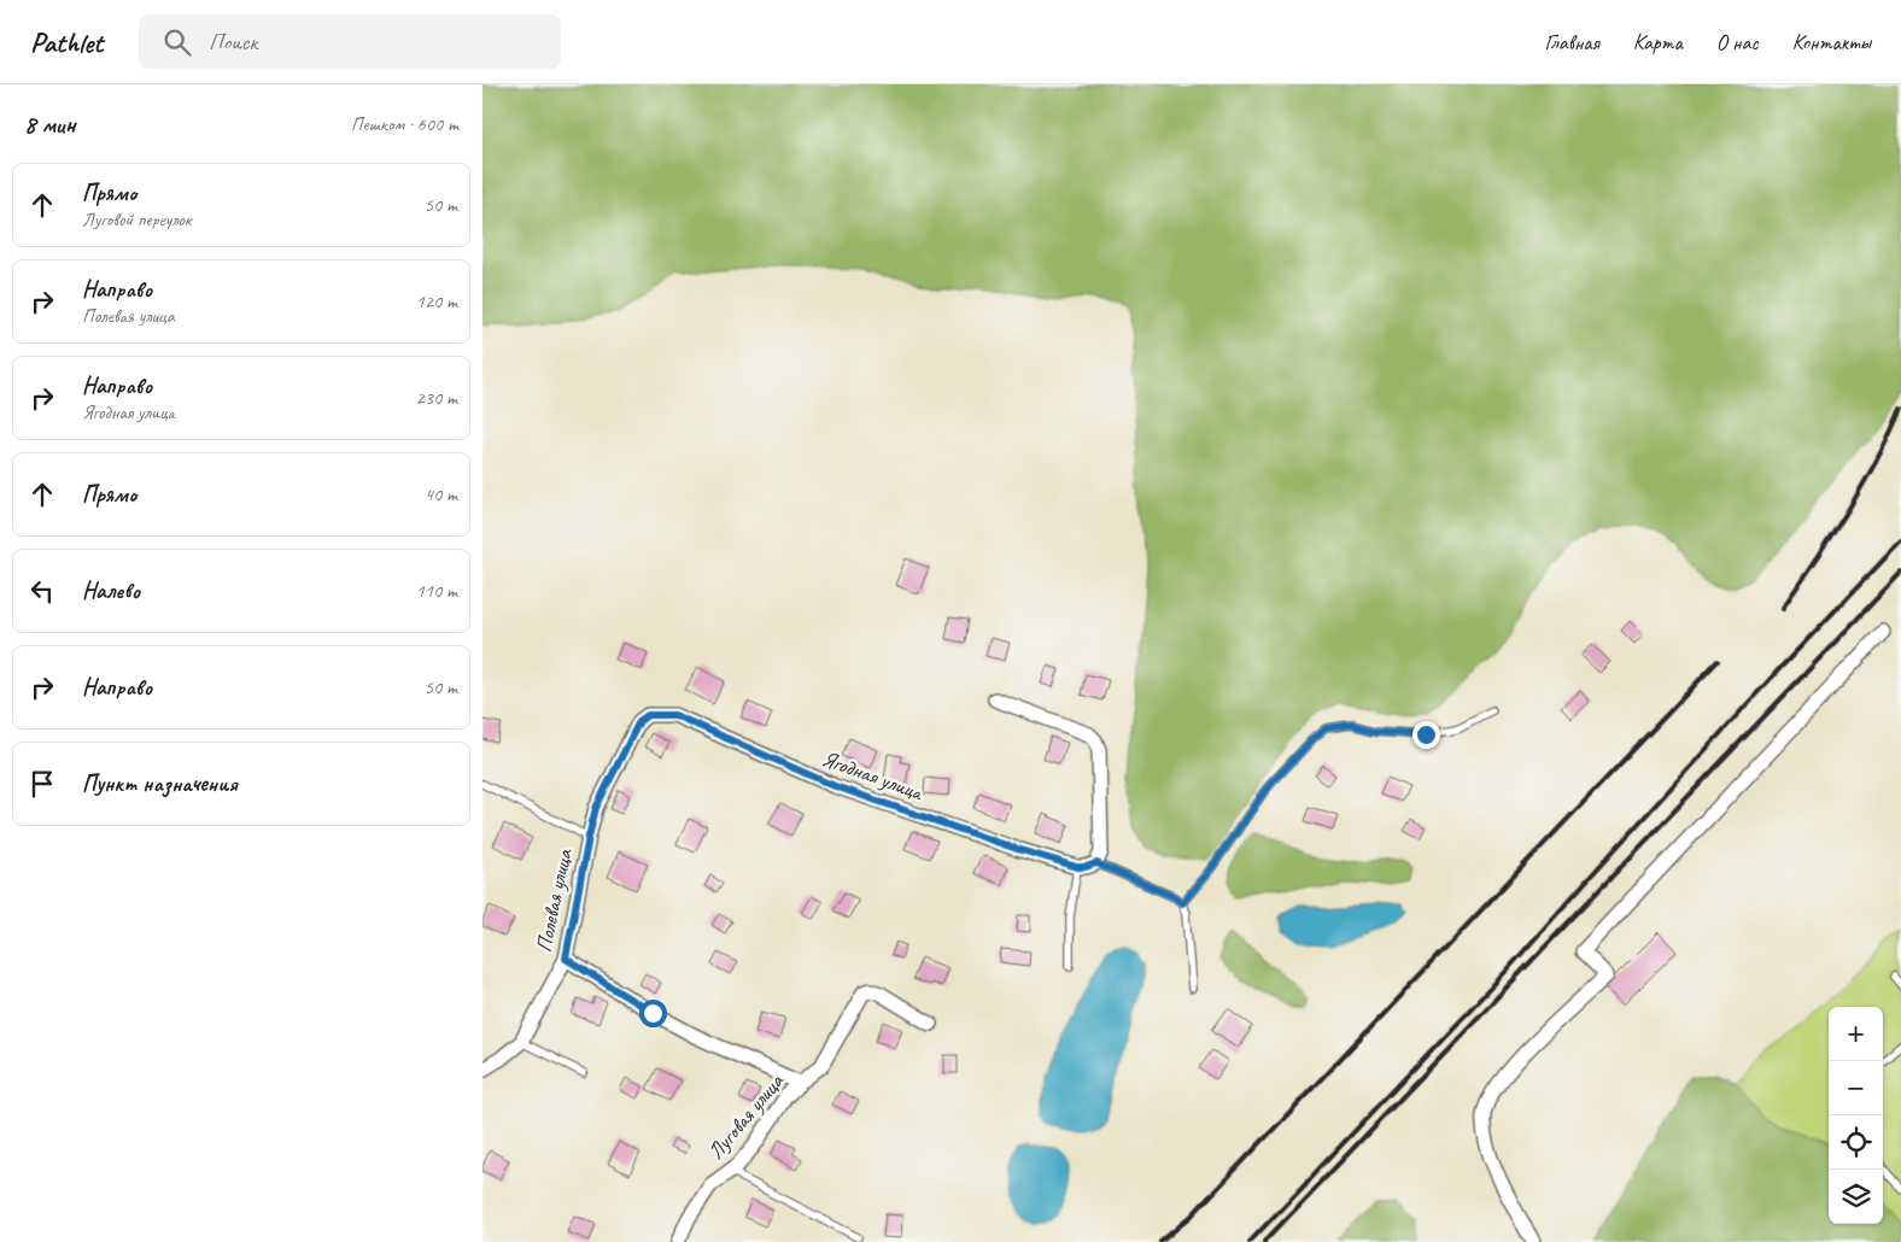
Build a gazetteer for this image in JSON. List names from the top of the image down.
{
  "streets": {
    "street": ["Ягодная улица", "Полевая улица", "Луговая улица"]
  },
  "crossings": [
    ["Ягодная улица", "Полевая улица"]
  ],
  "page": {
    "header": "Pathlet",
    "search": "Поиск",
    "nav": [
      "Главная",
      "Карта",
      "О нас",
      "Контакты"
    ],
    "heading": ["8 мин", "Пешком · 600 m"],
    "list": [
      ["Прямо", "Луговой переулок", "50 m"],
      ["Направо", "Полевая улица", "120 m"],
      ["Направо", "Ягодная улица", "230 m"],
      ["Прямо", "40 m"],
      ["Налево", "110 m"],
      ["Направо", "50 m"],
      "Пункт назначения"
    ],
    "map_buttons": ["+", "−"]
  }
}
